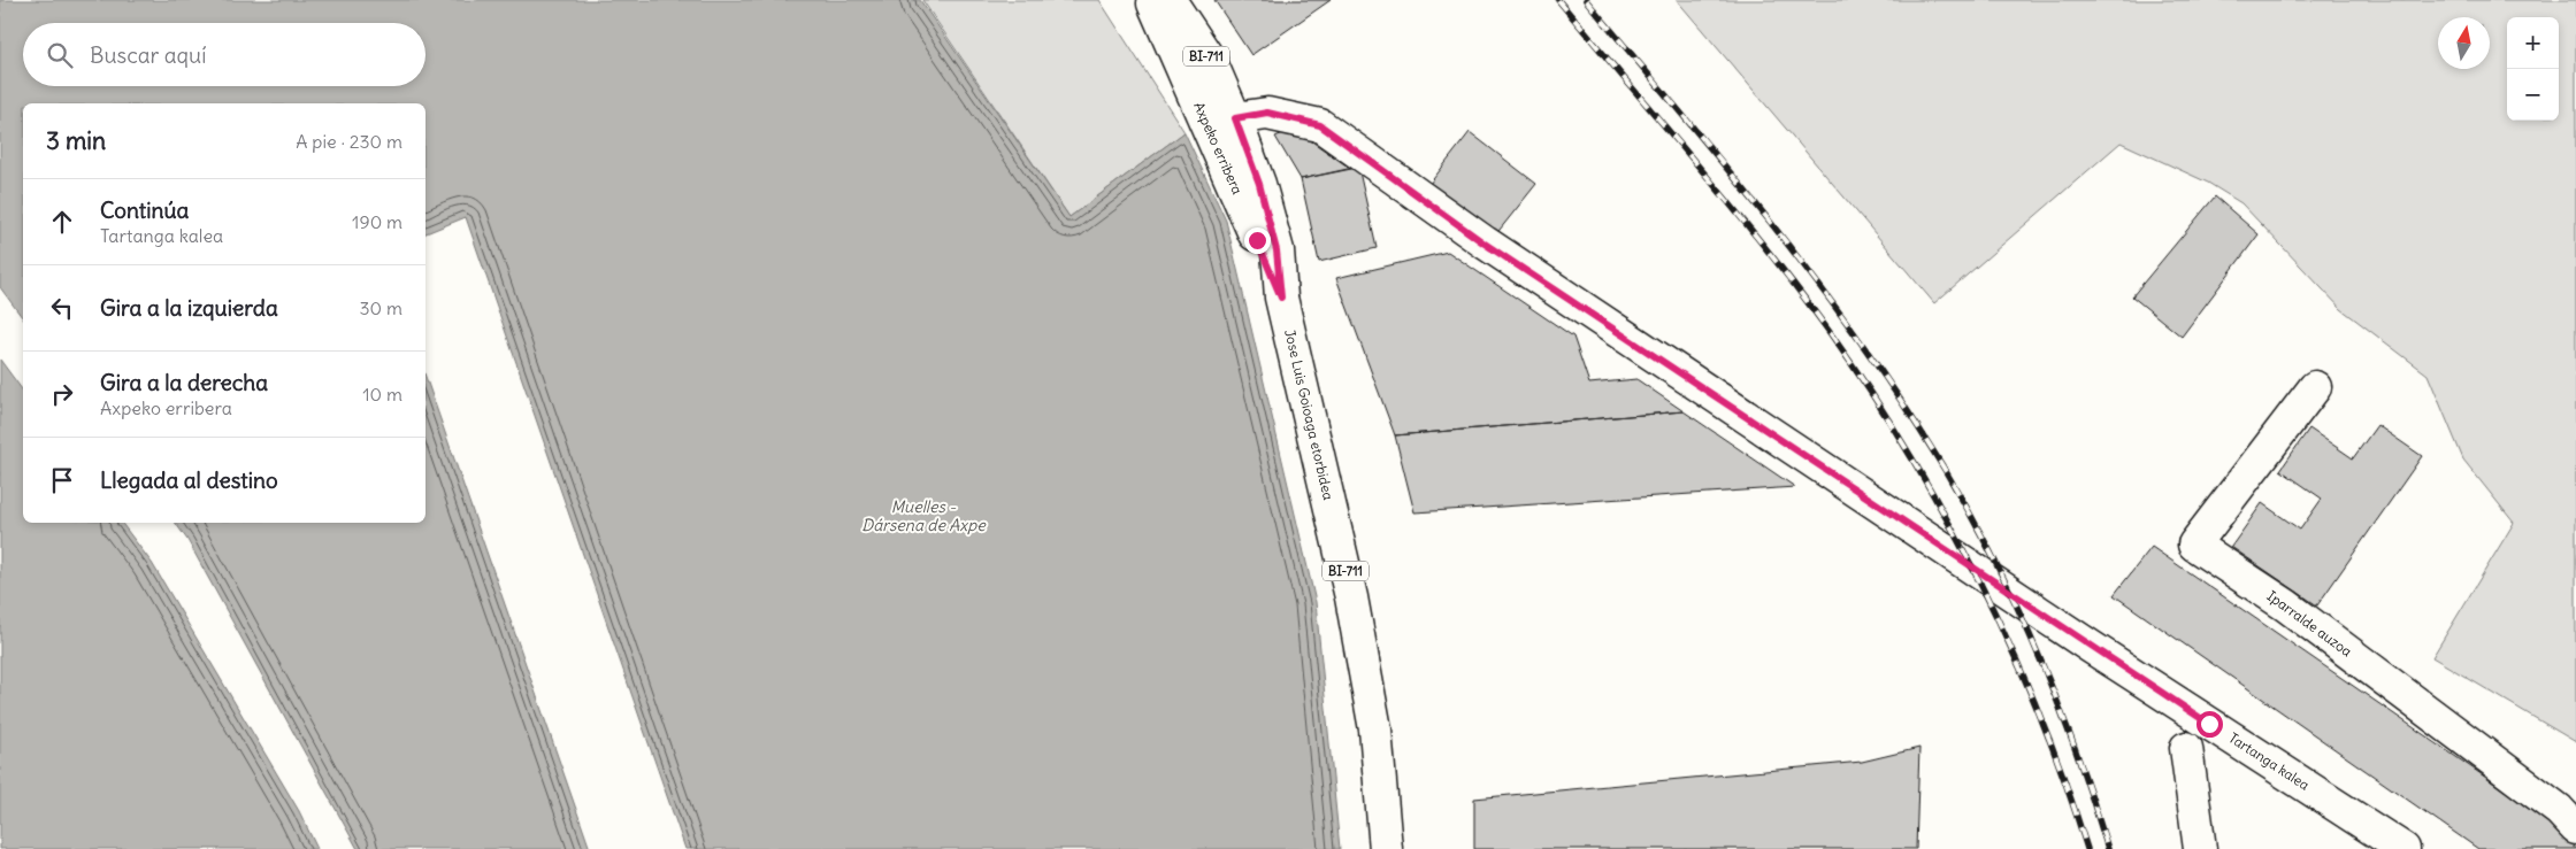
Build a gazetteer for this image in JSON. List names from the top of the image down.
{
  "streets": {
    "street": [
      "BI-711",
      "Axpeko erribera",
      "Jose Luis Goioaga etorbidea",
      "Iparralde auzoa",
      "Tartanga kalea"
    ]
  },
  "crossings": [
    ["Axpeko erribera", "Jose Luis Goioaga etorbidea"],
    ["Jose Luis Goioaga etorbidea", "Tartanga kalea"]
  ],
  "water": ["Muelles - Dársena de Axpe"],
  "north": "top",
  "page": {
    "map_buttons": ["+", "−"],
    "search": "Buscar aquí",
    "heading": ["3 min", "A pie · 230 m"],
    "list": [
      ["Continúa", "Tartanga kalea", "190 m"],
      ["Gira a la izquierda", "30 m"],
      ["Gira a la derecha", "Axpeko erribera", "10 m"],
      "Llegada al destino"
    ]
  }
}
